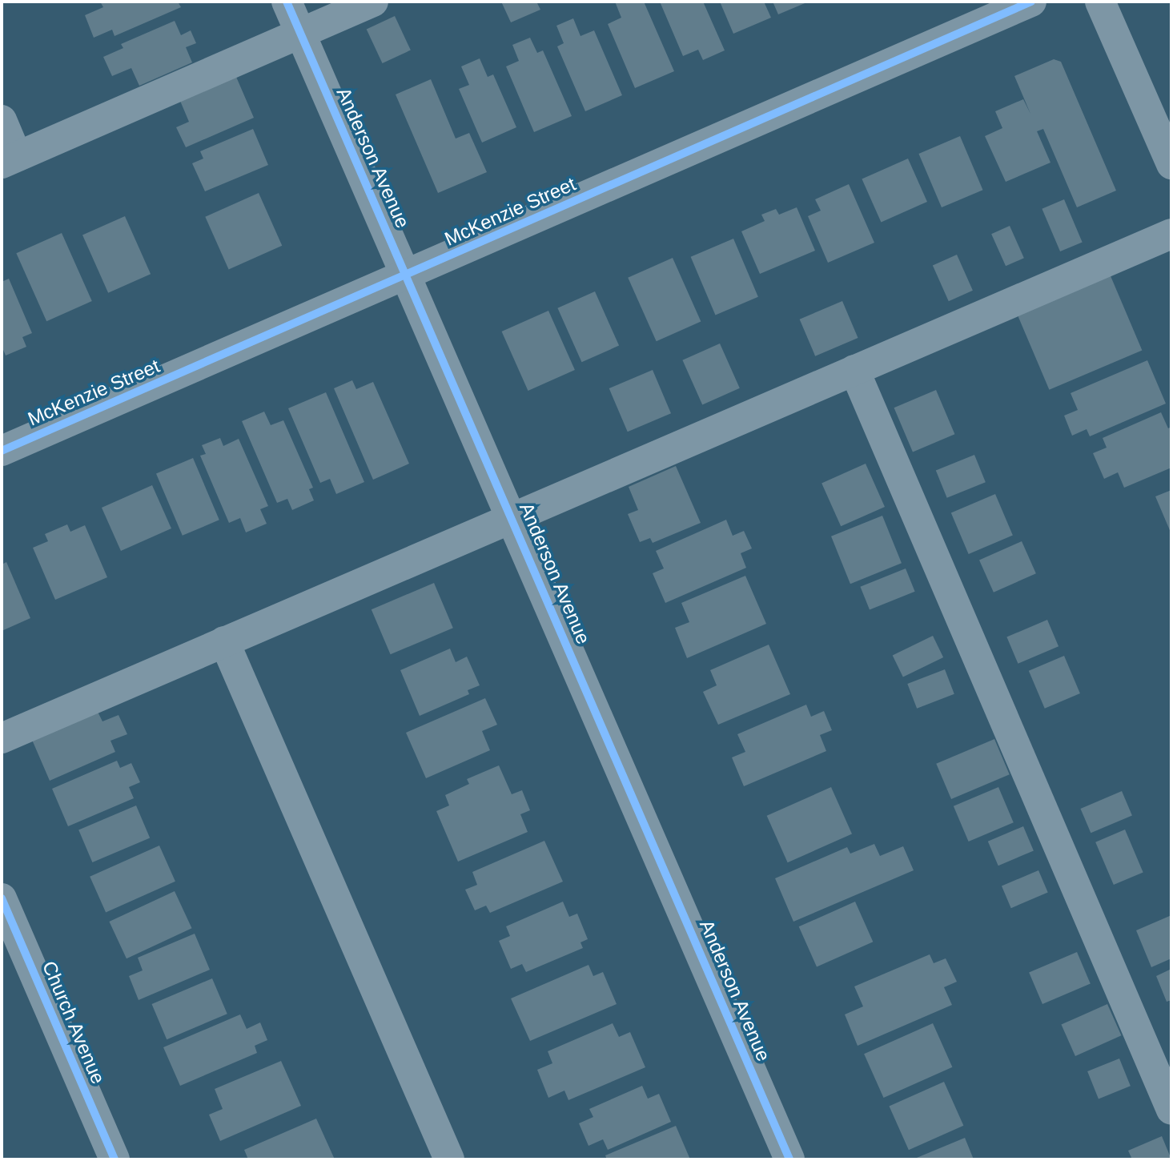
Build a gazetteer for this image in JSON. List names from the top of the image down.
{
  "streets": {
    "street": ["Anderson Avenue", "McKenzie Street", "Church Avenue"]
  },
  "crossings": [
    ["Anderson Avenue", "McKenzie Street"]
  ]
}
